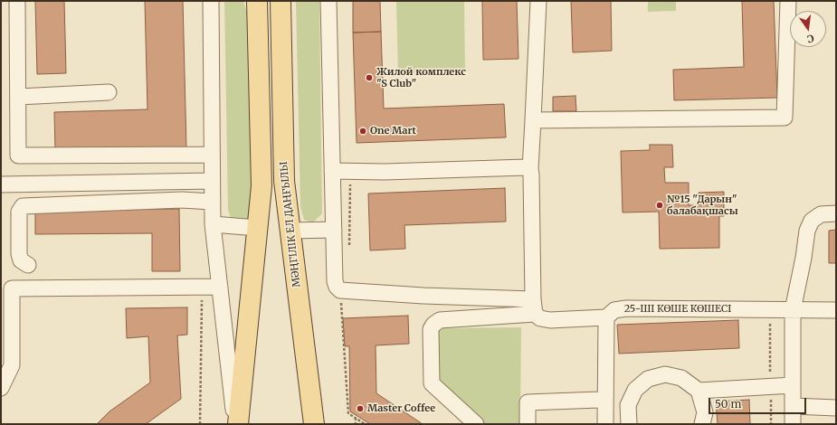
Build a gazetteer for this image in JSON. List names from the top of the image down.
{
  "streets": {
    "main road": ["МӘҢГІЛІК ЕЛ ДАҢҒЫЛЫ"],
    "street": ["25-ШІ КӨШЕ КӨШЕСІ"]
  },
  "places": [
    "Жилой комплекс \"S Club\"",
    "One Mart",
    "№15 \"Дарын\" балабақшасы",
    "Master Coffee"
  ],
  "scale_bar": "50 m",
  "north": "bottom"
}
